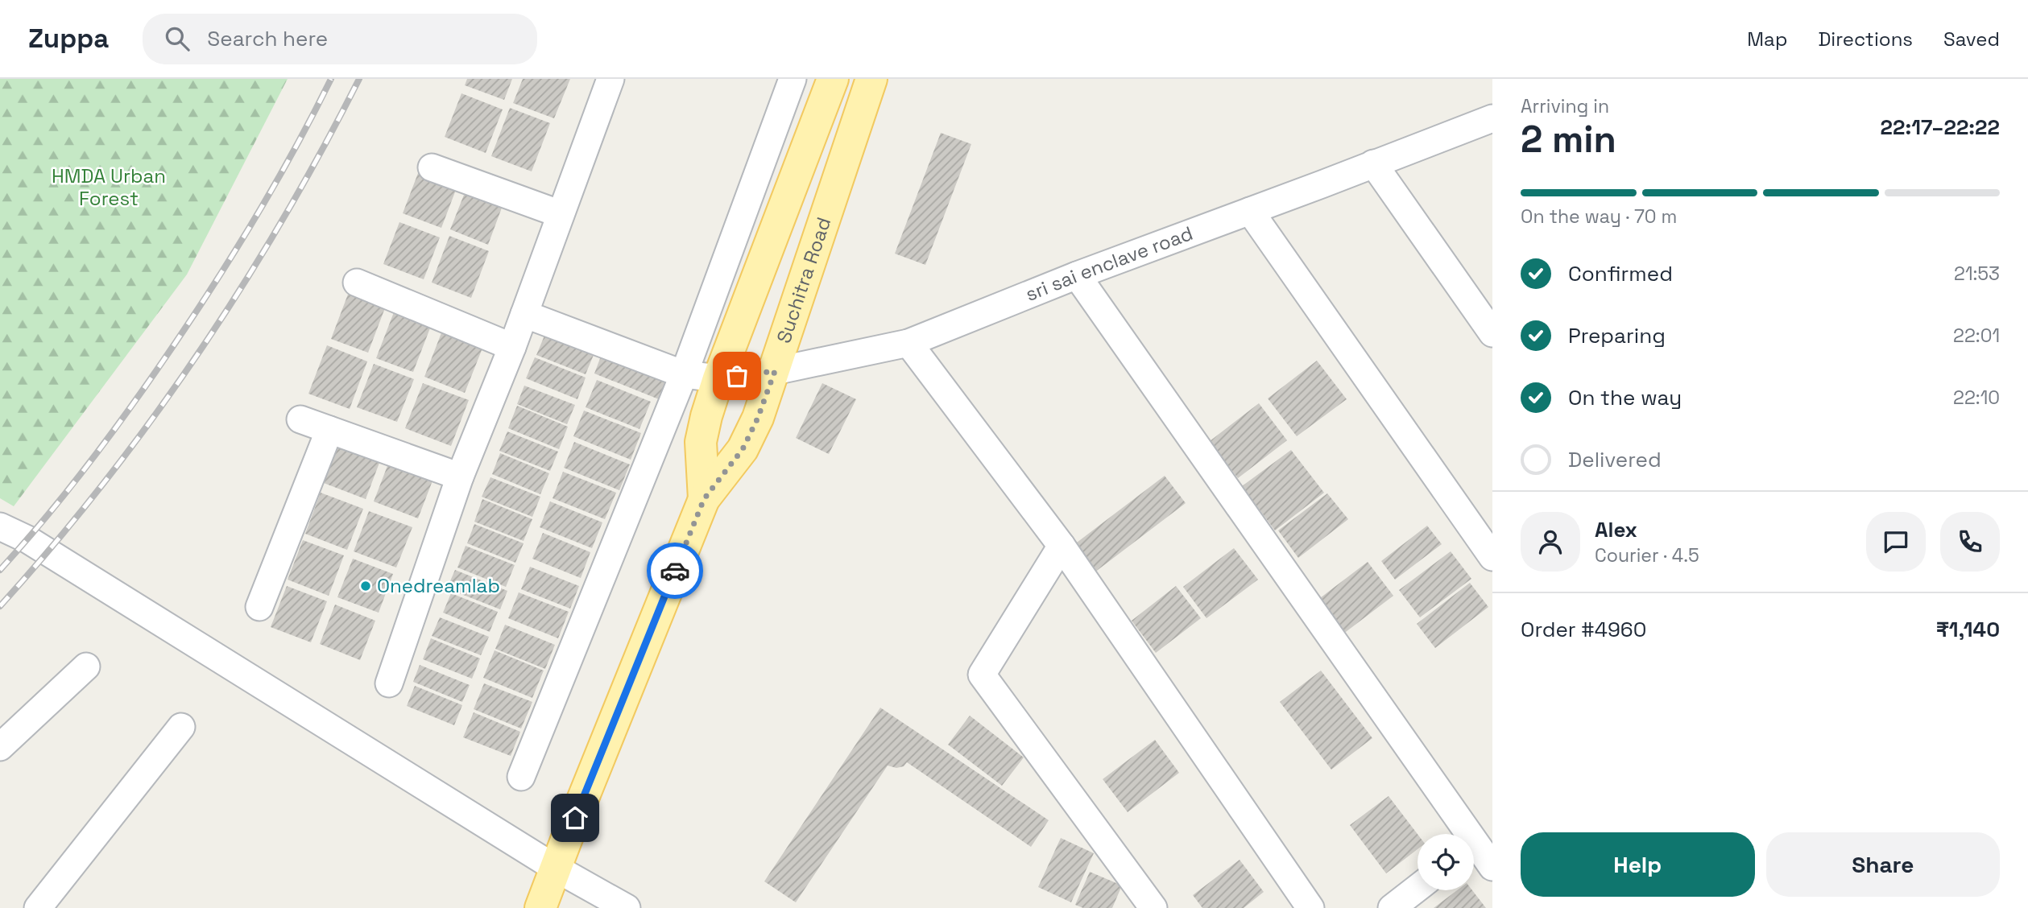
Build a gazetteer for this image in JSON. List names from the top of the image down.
{
  "streets": {
    "main road": ["Suchitra Road"],
    "street": ["sri sai enclave road"]
  },
  "crossings": [
    ["sri sai enclave road", "Suchitra Road"]
  ],
  "parks": ["HMDA Urban Forest"],
  "places": ["Onedreamlab"],
  "page": {
    "header": "Zuppa",
    "search": "Search here",
    "nav": ["Map", "Directions", "Saved"],
    "heading": ["2 min", "Arriving in", "22:17–22:22"],
    "panel": [
      "Alex",
      "Courier · 4.5",
      "Order #4960",
      "₹1,140"
    ],
    "bar": "On the way · 70 m",
    "list": [
      ["Confirmed", "21:53"],
      ["Preparing", "22:01"],
      ["On the way", "22:10"],
      "Delivered"
    ],
    "buttons": ["Help", "Share"]
  }
}
